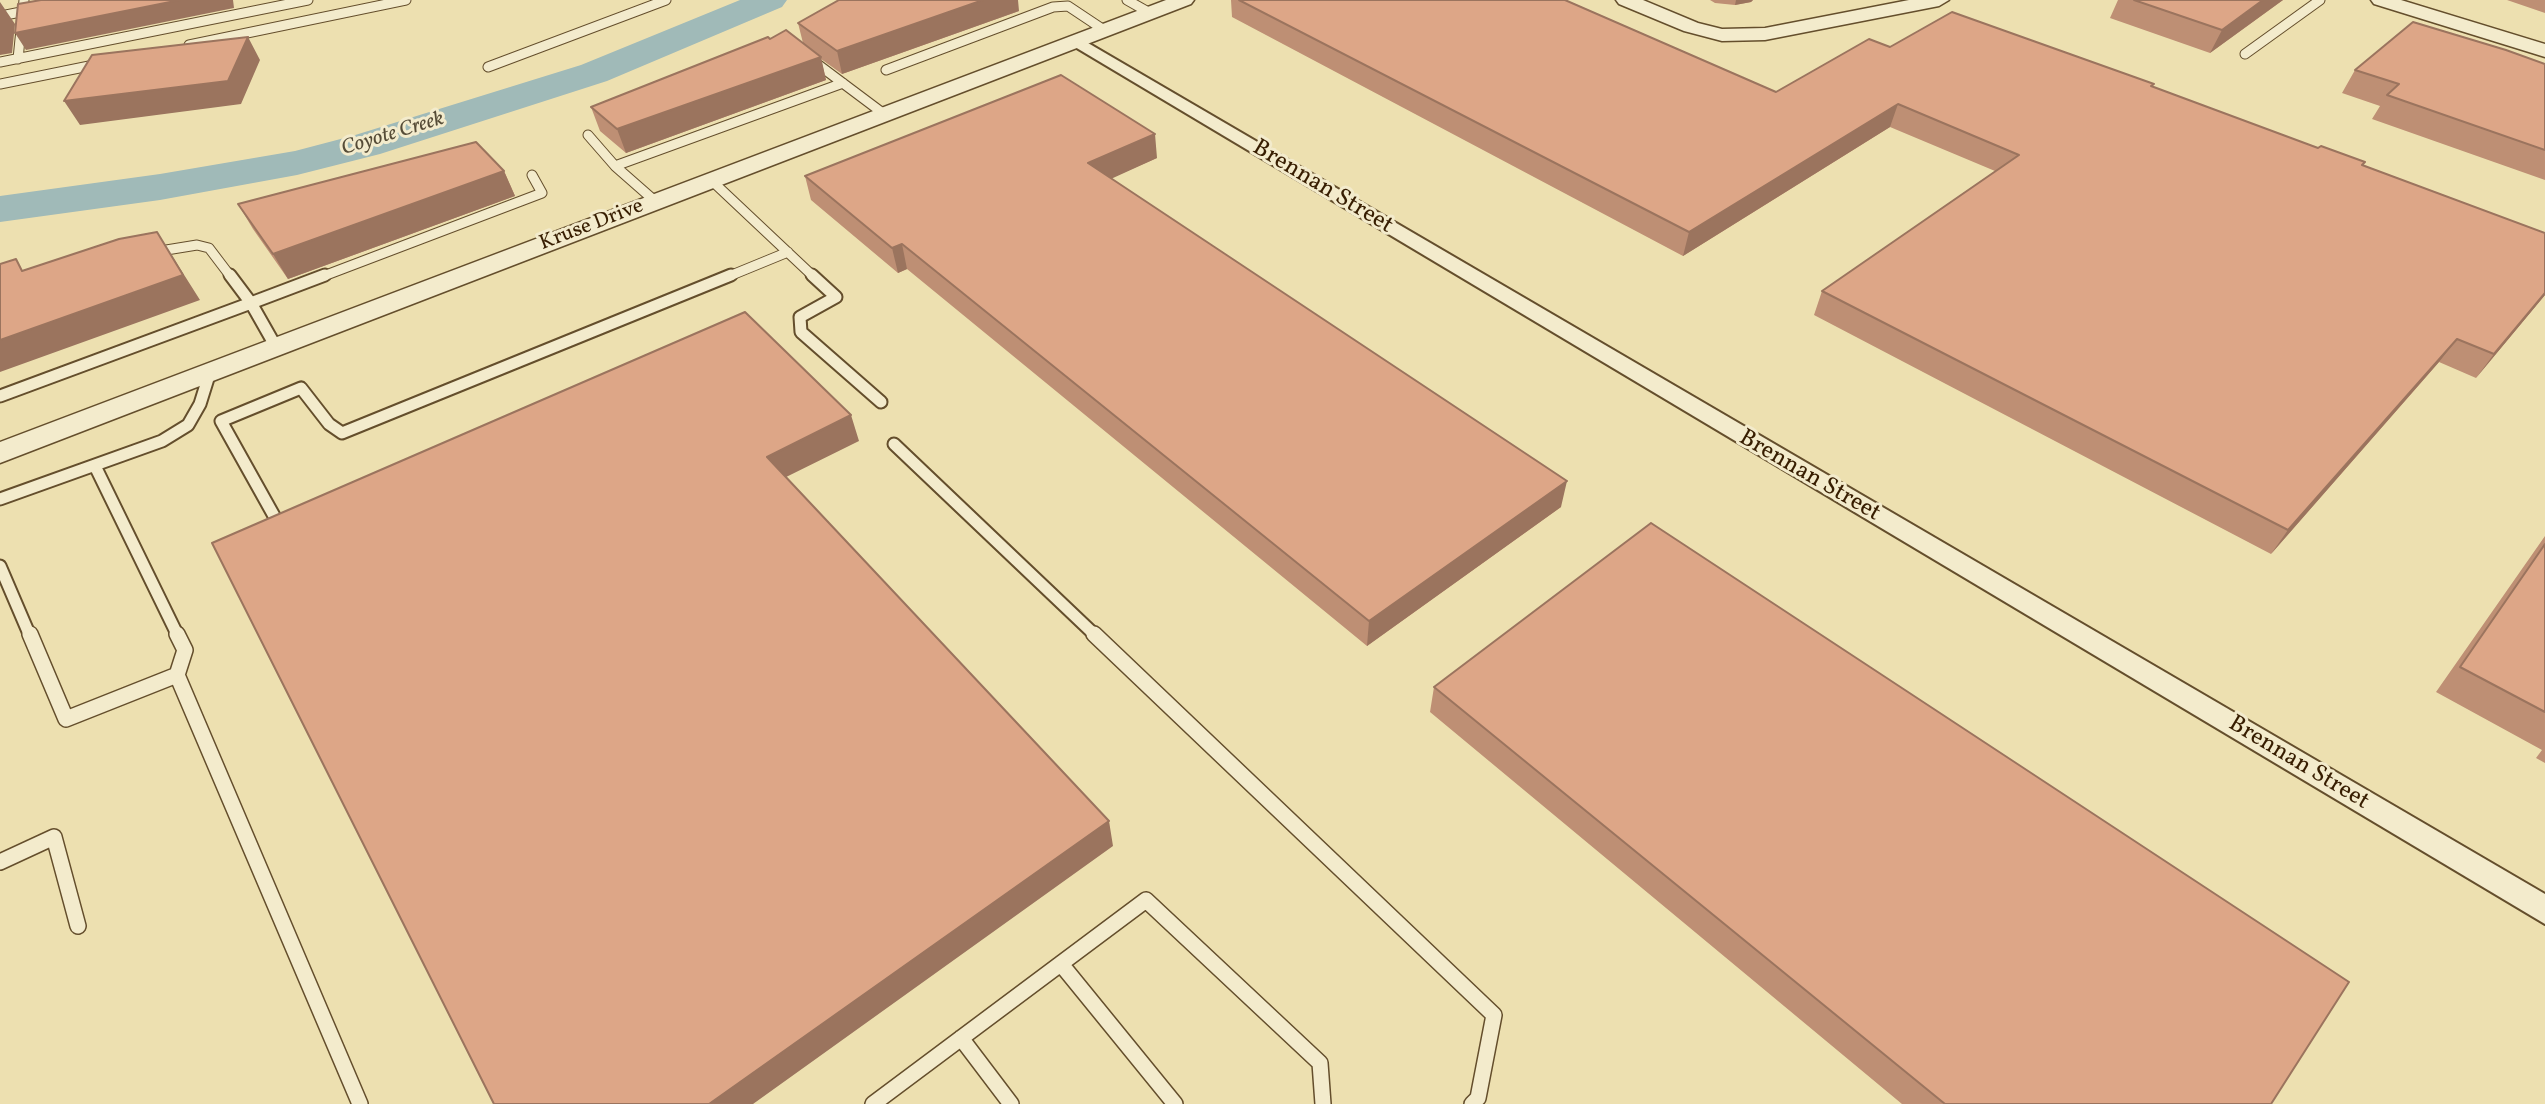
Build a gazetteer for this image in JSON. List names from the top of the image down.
{
  "streets": {
    "street": ["Brennan Street", "Kruse Drive"]
  },
  "crossings": [
    ["Brennan Street", "Kruse Drive"]
  ],
  "water": ["Coyote Creek"]
}
